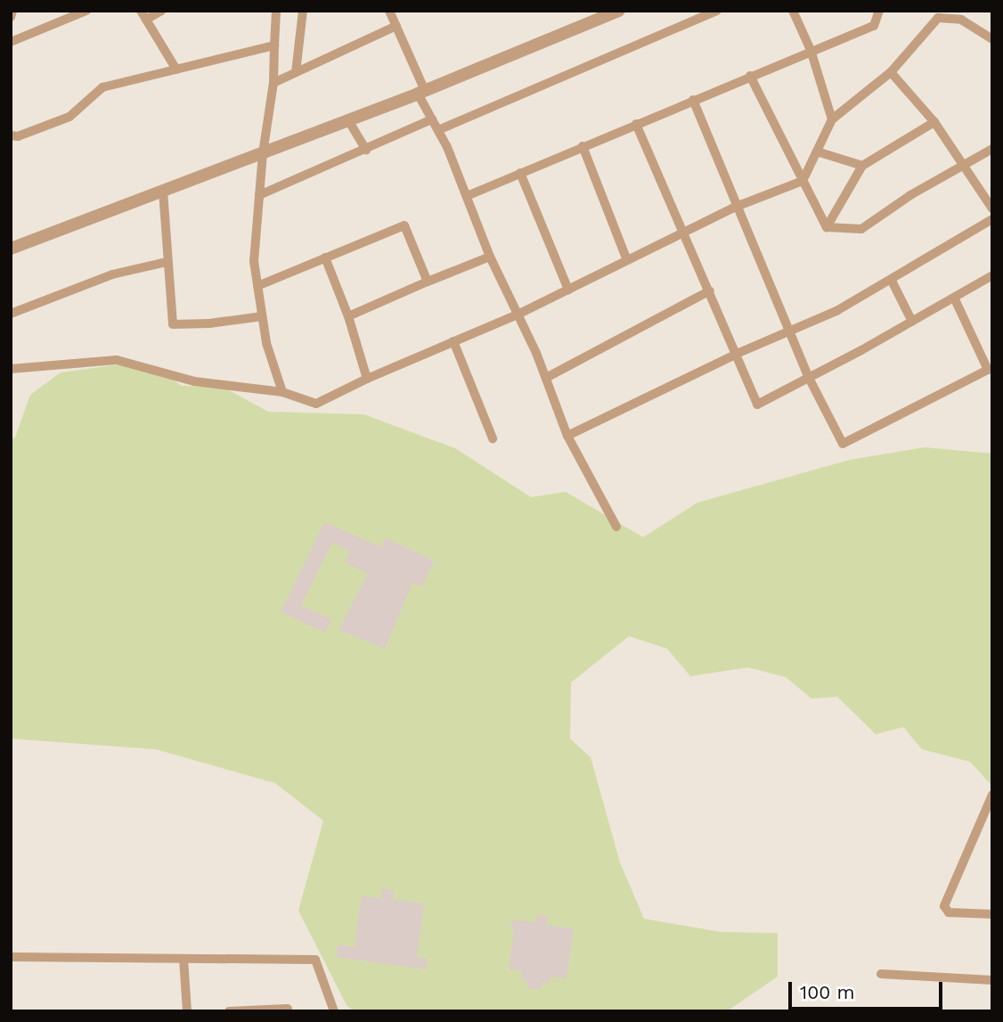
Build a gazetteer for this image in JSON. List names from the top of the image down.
{
  "scale_bar": "100 m"
}
